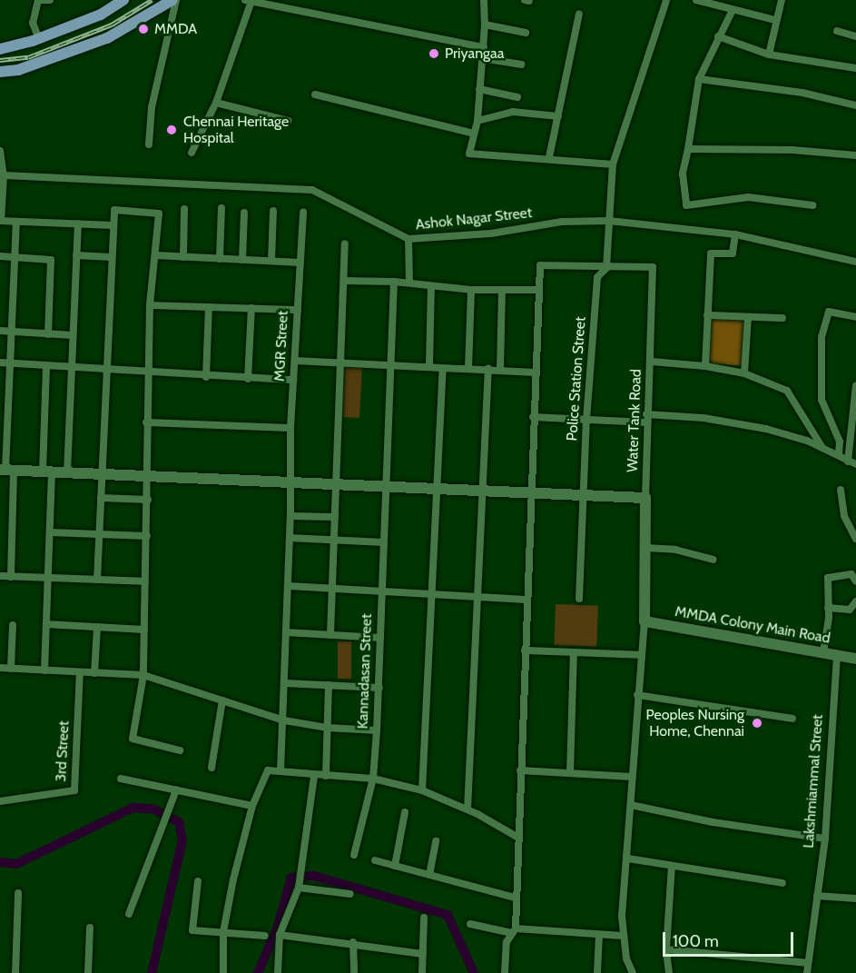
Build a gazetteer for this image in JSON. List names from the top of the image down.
{
  "streets": {
    "street": [
      "Ashok Nagar Street",
      "MGR Street",
      "Police Station Street",
      "Water Tank Road",
      "MMDA Colony Main Road",
      "Kannadasan Street",
      "3rd Street",
      "Lakshmiammal Street"
    ]
  },
  "crossings": [
    ["Police Station Street", "Water Tank Road"],
    ["Water Tank Road", "MMDA Colony Main Road"],
    ["MMDA Colony Main Road", "Lakshmiammal Street"]
  ],
  "places": [
    "MMDA",
    "Priyangaa",
    "Chennai Heritage Hospital",
    "Peoples Nursing Home, Chennai"
  ],
  "scale_bar": "100 m"
}
